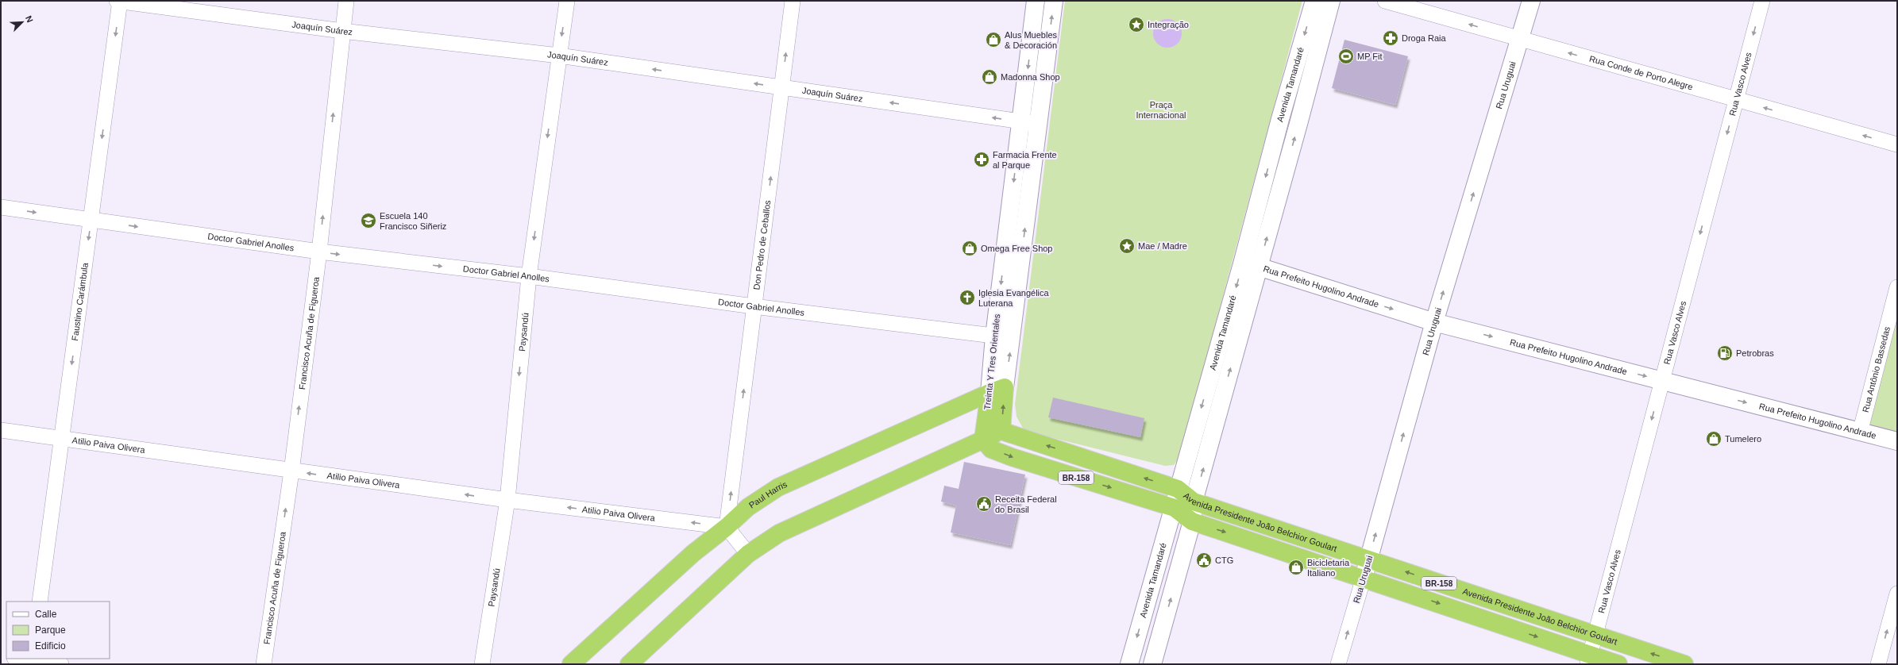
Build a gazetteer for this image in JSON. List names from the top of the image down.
{
  "streets": {
    "highway": [
      "Treinta Y Tres Orientales",
      "BR-158",
      "Paul Harris",
      "Avenida Presidente João Belchior Goulart"
    ],
    "street": [
      "Joaquín Suárez",
      "Rua Conde de Porto Alegre",
      "Rua Vasco Alves",
      "Avenida Tamandaré",
      "Rua Uruguai",
      "Doctor Gabriel Anolles",
      "Don Pedro de Ceballos",
      "Rua Prefeito Hugolino Andrade",
      "Faustino Carámbula",
      "Paysandú",
      "Francisco Acuña de Figueroa",
      "Rua Antônio Bassedas",
      "Atilio Paiva Olivera"
    ]
  },
  "crossings": [
    ["Joaquín Suárez", "Don Pedro de Ceballos"],
    ["Joaquín Suárez", "Faustino Carámbula"],
    ["Joaquín Suárez", "Paysandú"],
    ["Joaquín Suárez", "Francisco Acuña de Figueroa"],
    ["Joaquín Suárez", "Treinta Y Tres Orientales"],
    ["Rua Conde de Porto Alegre", "Rua Vasco Alves"],
    ["Rua Conde de Porto Alegre", "Rua Uruguai"],
    ["Rua Vasco Alves", "Rua Prefeito Hugolino Andrade"],
    ["Rua Vasco Alves", "Avenida Presidente João Belchior Goulart"],
    ["Avenida Tamandaré", "Rua Prefeito Hugolino Andrade"],
    ["Avenida Tamandaré", "Avenida Presidente João Belchior Goulart"],
    ["Rua Uruguai", "Rua Prefeito Hugolino Andrade"],
    ["Rua Uruguai", "Avenida Presidente João Belchior Goulart"],
    ["Doctor Gabriel Anolles", "Don Pedro de Ceballos"],
    ["Doctor Gabriel Anolles", "Faustino Carámbula"],
    ["Doctor Gabriel Anolles", "Paysandú"],
    ["Doctor Gabriel Anolles", "Francisco Acuña de Figueroa"],
    ["Doctor Gabriel Anolles", "Treinta Y Tres Orientales"],
    ["Don Pedro de Ceballos", "Atilio Paiva Olivera"],
    ["Don Pedro de Ceballos", "Paul Harris"],
    ["Rua Prefeito Hugolino Andrade", "Rua Antônio Bassedas"],
    ["Faustino Carámbula", "Atilio Paiva Olivera"],
    ["Paysandú", "Atilio Paiva Olivera"],
    ["Francisco Acuña de Figueroa", "Atilio Paiva Olivera"],
    ["Treinta Y Tres Orientales", "Paul Harris"],
    ["Treinta Y Tres Orientales", "Avenida Presidente João Belchior Goulart"],
    ["Atilio Paiva Olivera", "Paul Harris"]
  ],
  "one_way": [
    "Joaquín Suárez",
    "Rua Conde de Porto Alegre",
    "Rua Vasco Alves",
    "Rua Uruguai",
    "Doctor Gabriel Anolles",
    "Don Pedro de Ceballos",
    "Rua Prefeito Hugolino Andrade",
    "Faustino Carámbula",
    "Paysandú",
    "Francisco Acuña de Figueroa",
    "Atilio Paiva Olivera"
  ],
  "parks": ["Praça Internacional"],
  "places": {
    "place": ["Integração", "Mae / Madre"],
    "pharmacy": ["Droga Raia", "Farmacia Frente al Parque"],
    "shop": [
      "Alus Muebles & Decoración",
      "Madonna Shop",
      "Omega Free Shop",
      "Tumelero",
      "Bicicletaria Italiano"
    ],
    "sports": ["MP Fit"],
    "school or university": ["Escuela 140 Francisco Siñeriz"],
    "church": ["Iglesia Evangélica Luterana"],
    "fuel station": ["Petrobras"],
    "public building": ["Receita Federal do Brasil", "CTG"]
  },
  "legend": ["Calle", "Parque", "Edificio"],
  "north": "top right"
}
